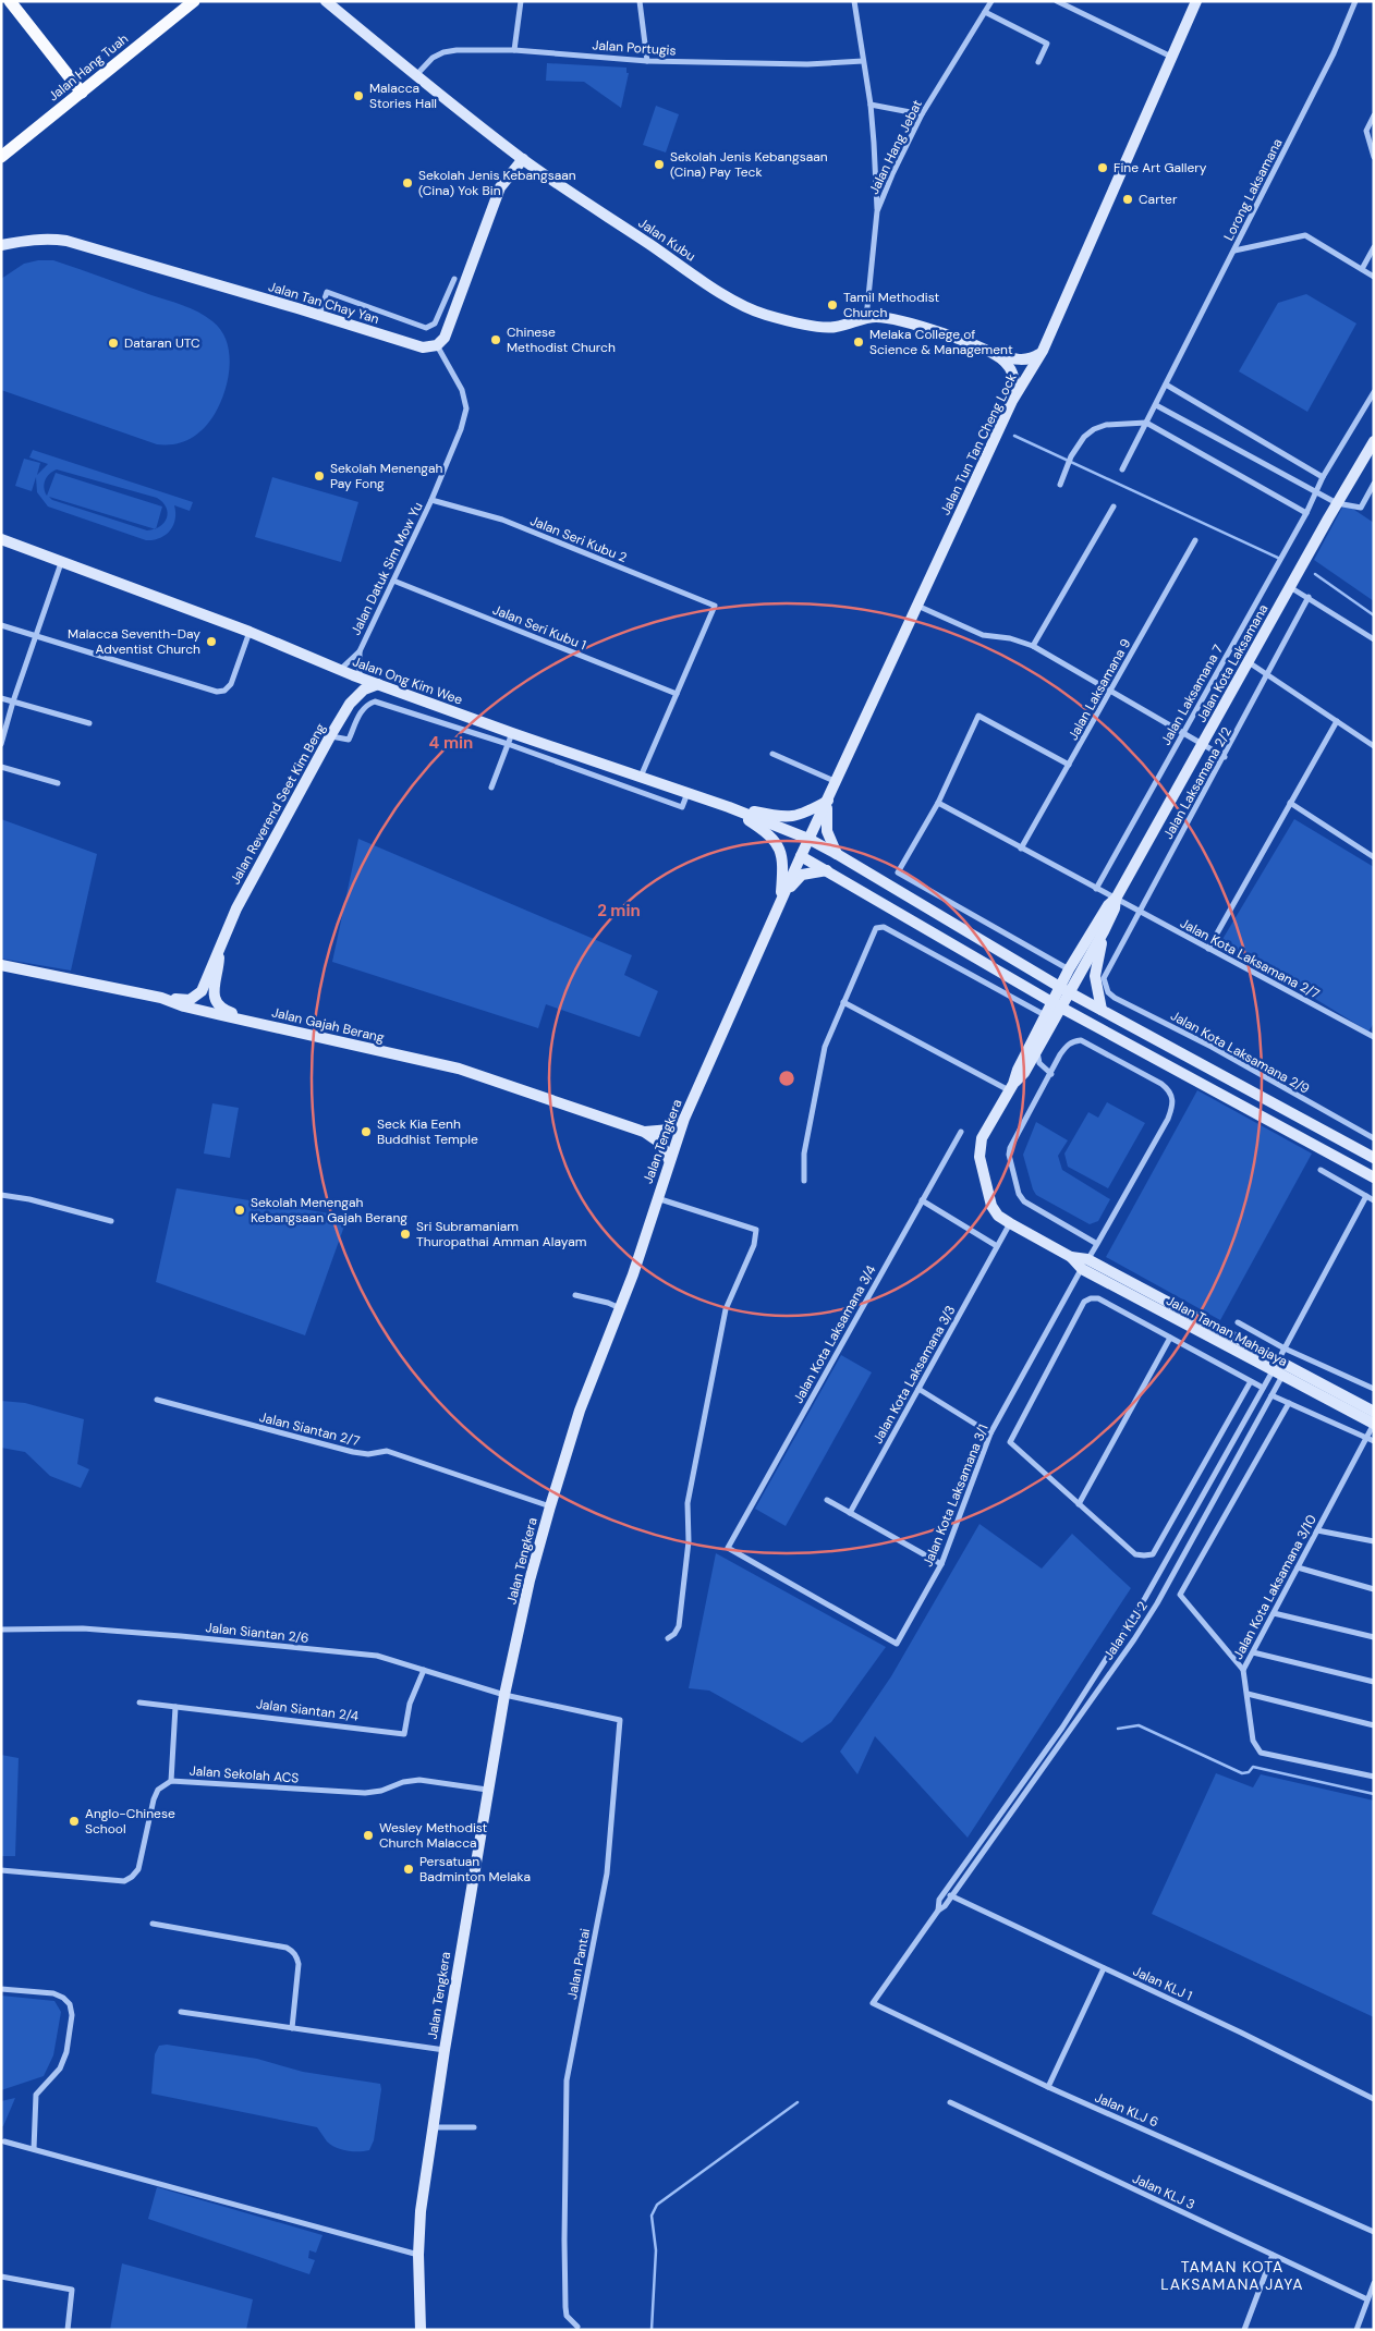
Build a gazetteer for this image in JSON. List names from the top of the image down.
{
  "streets": {
    "main road": [
      "Jalan Hang Tuah",
      "Jalan Kubu",
      "Jalan Tan Chay Yan",
      "Jalan Tun Tan Cheng Lock",
      "Jalan Kota Laksamana",
      "Jalan Ong Kim Wee",
      "Jalan Reverend Seet Kim Beng",
      "Jalan Gajah Berang",
      "Jalan Tengkera",
      "Jalan Taman Mahajaya"
    ],
    "street": [
      "Jalan Portugis",
      "Jalan Hang Jebat",
      "Lorong Laksamana",
      "Jalan Seri Kubu 2",
      "Jalan Datuk Sim Mow Yu",
      "Jalan Seri Kubu 1",
      "Jalan Laksamana 9",
      "Jalan Laksamana 7",
      "Jalan Laksamana 2/2",
      "Jalan Kota Laksamana 2/7",
      "Jalan Kota Laksamana 2/9",
      "Jalan Kota Laksamana 3/4",
      "Jalan Kota Laksamana 3/3",
      "Jalan Siantan 2/7",
      "Jalan Kota Laksamana 3/1",
      "Jalan Kota Laksamana 3/10",
      "Jalan KLJ 2",
      "Jalan Siantan 2/6",
      "Jalan Siantan 2/4",
      "Jalan Sekolah ACS",
      "Jalan Pantai",
      "Jalan KLJ 1",
      "Jalan KLJ 6",
      "Jalan KLJ 3"
    ]
  },
  "crossings": [
    ["Jalan Portugis", "Jalan Kubu"],
    ["Jalan Hang Jebat", "Jalan Kubu"],
    ["Jalan Kubu", "Jalan Tun Tan Cheng Lock"],
    ["Jalan Tan Chay Yan", "Jalan Datuk Sim Mow Yu"],
    ["Jalan Tun Tan Cheng Lock", "Jalan Ong Kim Wee"],
    ["Jalan Tun Tan Cheng Lock", "Jalan Tengkera"],
    ["Jalan Seri Kubu 2", "Jalan Datuk Sim Mow Yu"],
    ["Jalan Seri Kubu 2", "Jalan Seri Kubu 1"],
    ["Jalan Datuk Sim Mow Yu", "Jalan Seri Kubu 1"],
    ["Jalan Datuk Sim Mow Yu", "Jalan Ong Kim Wee"],
    ["Jalan Kota Laksamana", "Jalan Ong Kim Wee"],
    ["Jalan Kota Laksamana", "Jalan Kota Laksamana 2/7"],
    ["Jalan Kota Laksamana", "Jalan Taman Mahajaya"],
    ["Jalan Ong Kim Wee", "Jalan Reverend Seet Kim Beng"],
    ["Jalan Ong Kim Wee", "Jalan Tengkera"],
    ["Jalan Laksamana 9", "Jalan Kota Laksamana 2/7"],
    ["Jalan Laksamana 7", "Jalan Kota Laksamana 2/7"],
    ["Jalan Laksamana 2/2", "Jalan Kota Laksamana 2/7"],
    ["Jalan Laksamana 2/2", "Jalan Kota Laksamana 2/9"],
    ["Jalan Reverend Seet Kim Beng", "Jalan Gajah Berang"],
    ["Jalan Gajah Berang", "Jalan Tengkera"],
    ["Jalan Tengkera", "Jalan Siantan 2/7"],
    ["Jalan Tengkera", "Jalan Siantan 2/6"],
    ["Jalan Tengkera", "Jalan Sekolah ACS"],
    ["Jalan Tengkera", "Jalan Pantai"],
    ["Jalan Taman Mahajaya", "Jalan Kota Laksamana 3/3"],
    ["Jalan Taman Mahajaya", "Jalan Kota Laksamana 3/1"],
    ["Jalan Taman Mahajaya", "Jalan Kota Laksamana 3/10"],
    ["Jalan Taman Mahajaya", "Jalan KLJ 2"],
    ["Jalan Kota Laksamana 3/4", "Jalan Kota Laksamana 3/1"],
    ["Jalan KLJ 2", "Jalan KLJ 1"],
    ["Jalan KLJ 2", "Jalan KLJ 6"],
    ["Jalan Siantan 2/6", "Jalan Siantan 2/4"],
    ["Jalan Siantan 2/6", "Jalan Pantai"]
  ],
  "districts": ["TAMAN KOTA LAKSAMANA JAYA"],
  "places": [
    "Malacca Stories Hall",
    "Sekolah Jenis Kebangsaan (Cina) Pay Teck",
    "Fine Art Gallery",
    "Sekolah Jenis Kebangsaan (Cina) Yok Bin",
    "Carter",
    "Tamil Methodist Church",
    "Chinese Methodist Church",
    "Melaka College of Science & Management",
    "Dataran UTC",
    "Sekolah Menengah Pay Fong",
    "Malacca Seventh-Day Adventist Church",
    "Seck Kia Eenh Buddhist Temple",
    "Sekolah Menengah Kebangsaan Gajah Berang",
    "Sri Subramaniam Thuropathai Amman Alayam",
    "Anglo-Chinese School",
    "Wesley Methodist Church Malacca",
    "Persatuan Badminton Melaka"
  ],
  "rings": ["4 min", "2 min"]
}
